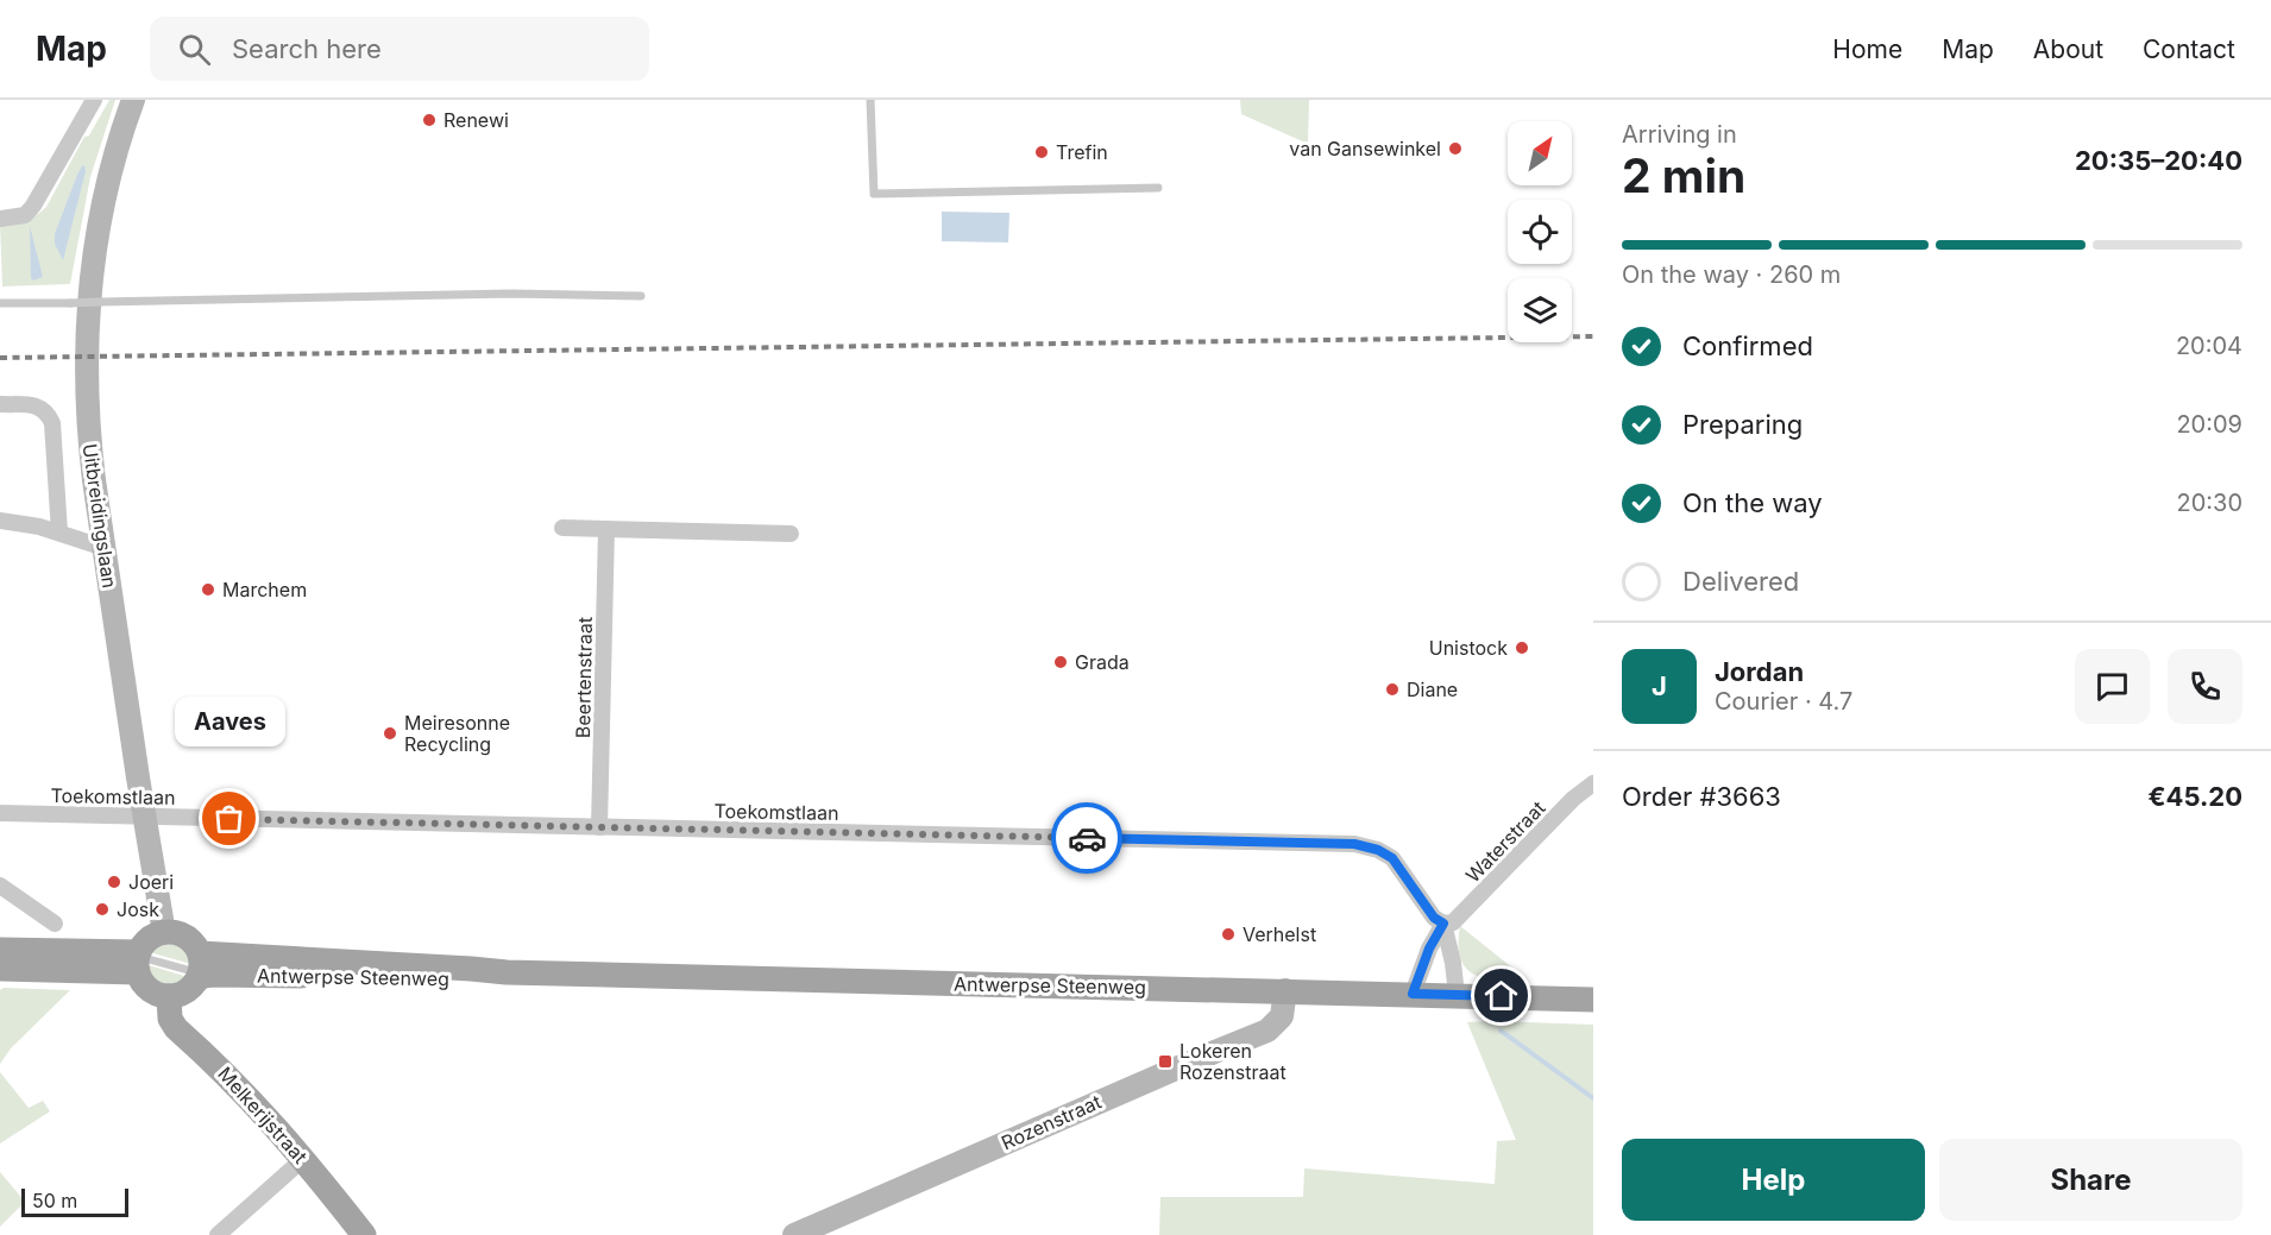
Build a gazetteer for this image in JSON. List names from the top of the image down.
{
  "streets": {
    "main road": ["Antwerpse Steenweg", "Melkerijstraat"],
    "street": [
      "Uitbreidingslaan",
      "Beertenstraat",
      "Toekomstlaan",
      "Waterstraat",
      "Rozenstraat"
    ]
  },
  "crossings": [
    ["Uitbreidingslaan", "Toekomstlaan"],
    ["Beertenstraat", "Toekomstlaan"],
    ["Toekomstlaan", "Waterstraat"],
    ["Toekomstlaan", "Antwerpse Steenweg"],
    ["Antwerpse Steenweg", "Rozenstraat"]
  ],
  "places": {
    "other": [
      "Renewi",
      "van Gansewinkel",
      "Trefin",
      "Marchem",
      "Unistock",
      "Grada",
      "Diane",
      "Meiresonne Recycling",
      "Aaves",
      "Joeri",
      "Josk",
      "Verhelst"
    ],
    "transit": ["Lokeren Rozenstraat"]
  },
  "scale_bar": "50 m",
  "north": "top right",
  "page": {
    "header": "Map",
    "search": "Search here",
    "nav": [
      "Home",
      "Map",
      "About",
      "Contact"
    ],
    "heading": ["2 min", "Arriving in", "20:35–20:40"],
    "panel": [
      "Jordan",
      "Courier · 4.7",
      "Order #3663",
      "€45.20"
    ],
    "bar": "On the way · 260 m",
    "list": [
      ["Confirmed", "20:04"],
      ["Preparing", "20:09"],
      ["On the way", "20:30"],
      "Delivered"
    ],
    "round": "J",
    "bubble": "Aaves",
    "buttons": ["Help", "Share"],
    "scale": "50 m"
  }
}
